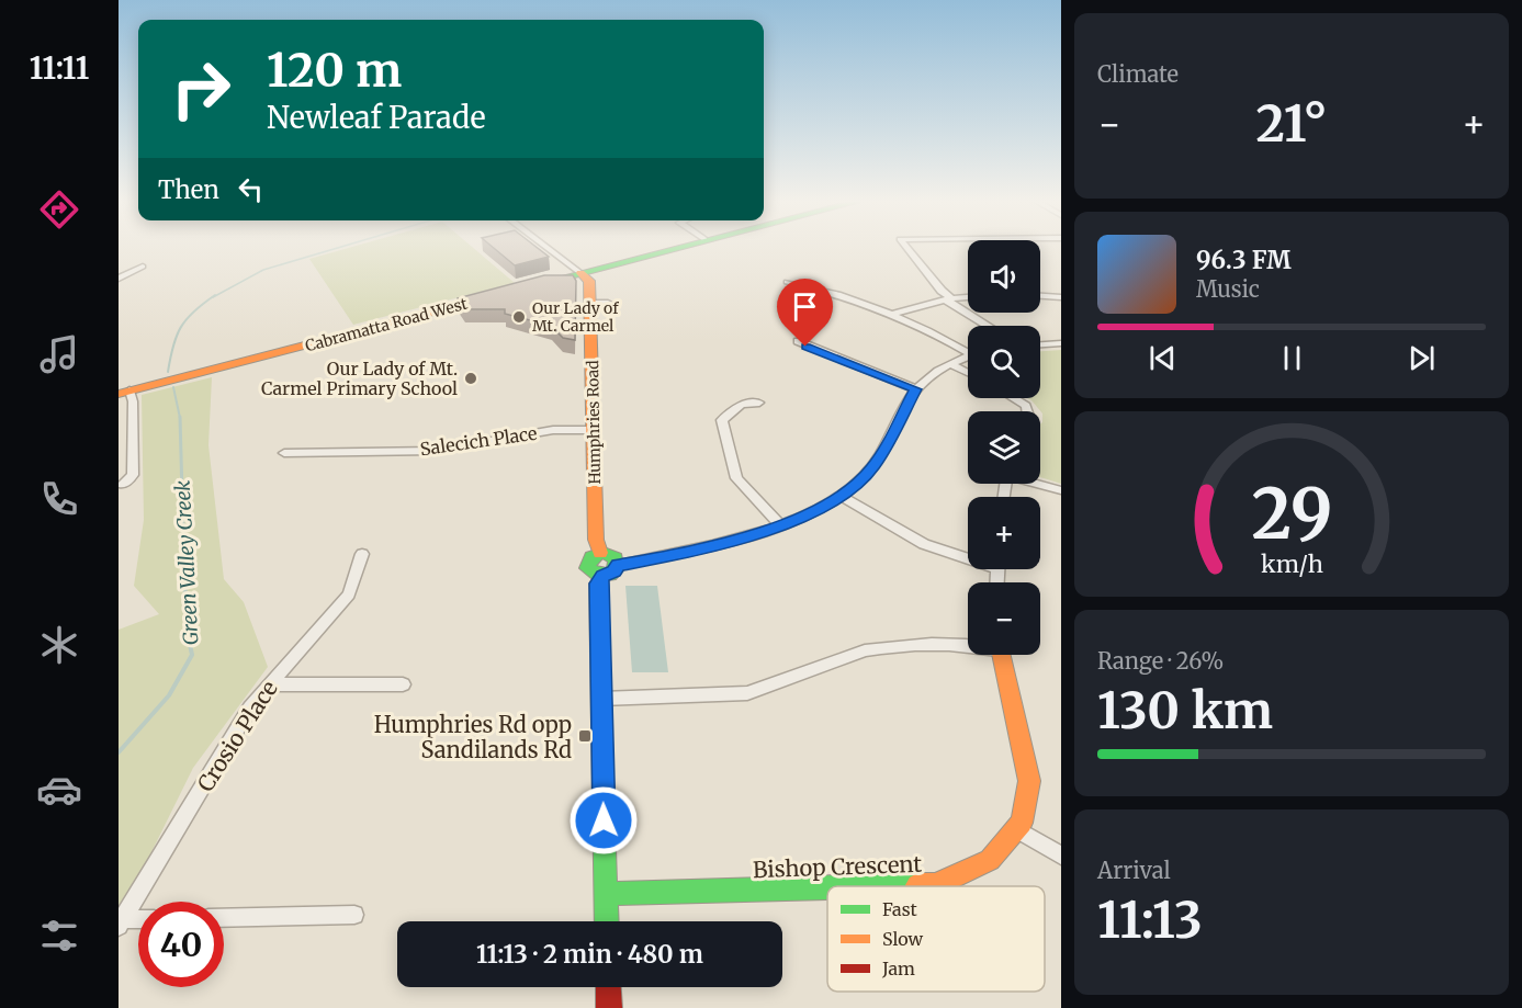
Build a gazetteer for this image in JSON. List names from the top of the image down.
{
  "streets": {
    "street": [
      "Cabramatta Road West",
      "Humphries Road",
      "Salecich Place",
      "Crosio Place",
      "Bishop Crescent"
    ]
  },
  "crossings": [
    ["Humphries Road", "Salecich Place"]
  ],
  "water": ["Green Valley Creek"],
  "places": {
    "other": ["Our Lady of Mt. Carmel", "Our Lady of Mt. Carmel Primary School"],
    "transit": ["Humphries Rd opp Sandilands Rd"]
  },
  "legend": ["Fast", "Slow", "Jam"],
  "page": {
    "tabs": "11:11",
    "tile": [
      "Climate",
      ["Range · 26%", "130 km"],
      ["Arrival", "11:13"]
    ],
    "turn": ["120 m", "Newleaf Parade"],
    "heat": ["−", "21°", "+"],
    "then": "Then",
    "song": ["96.3 FM", "Music"],
    "map_buttons": ["+", "−"],
    "limit": "40",
    "trip": "11:13 · 2 min · 480 m",
    "gauge": ["29", "km/h"]
  }
}
